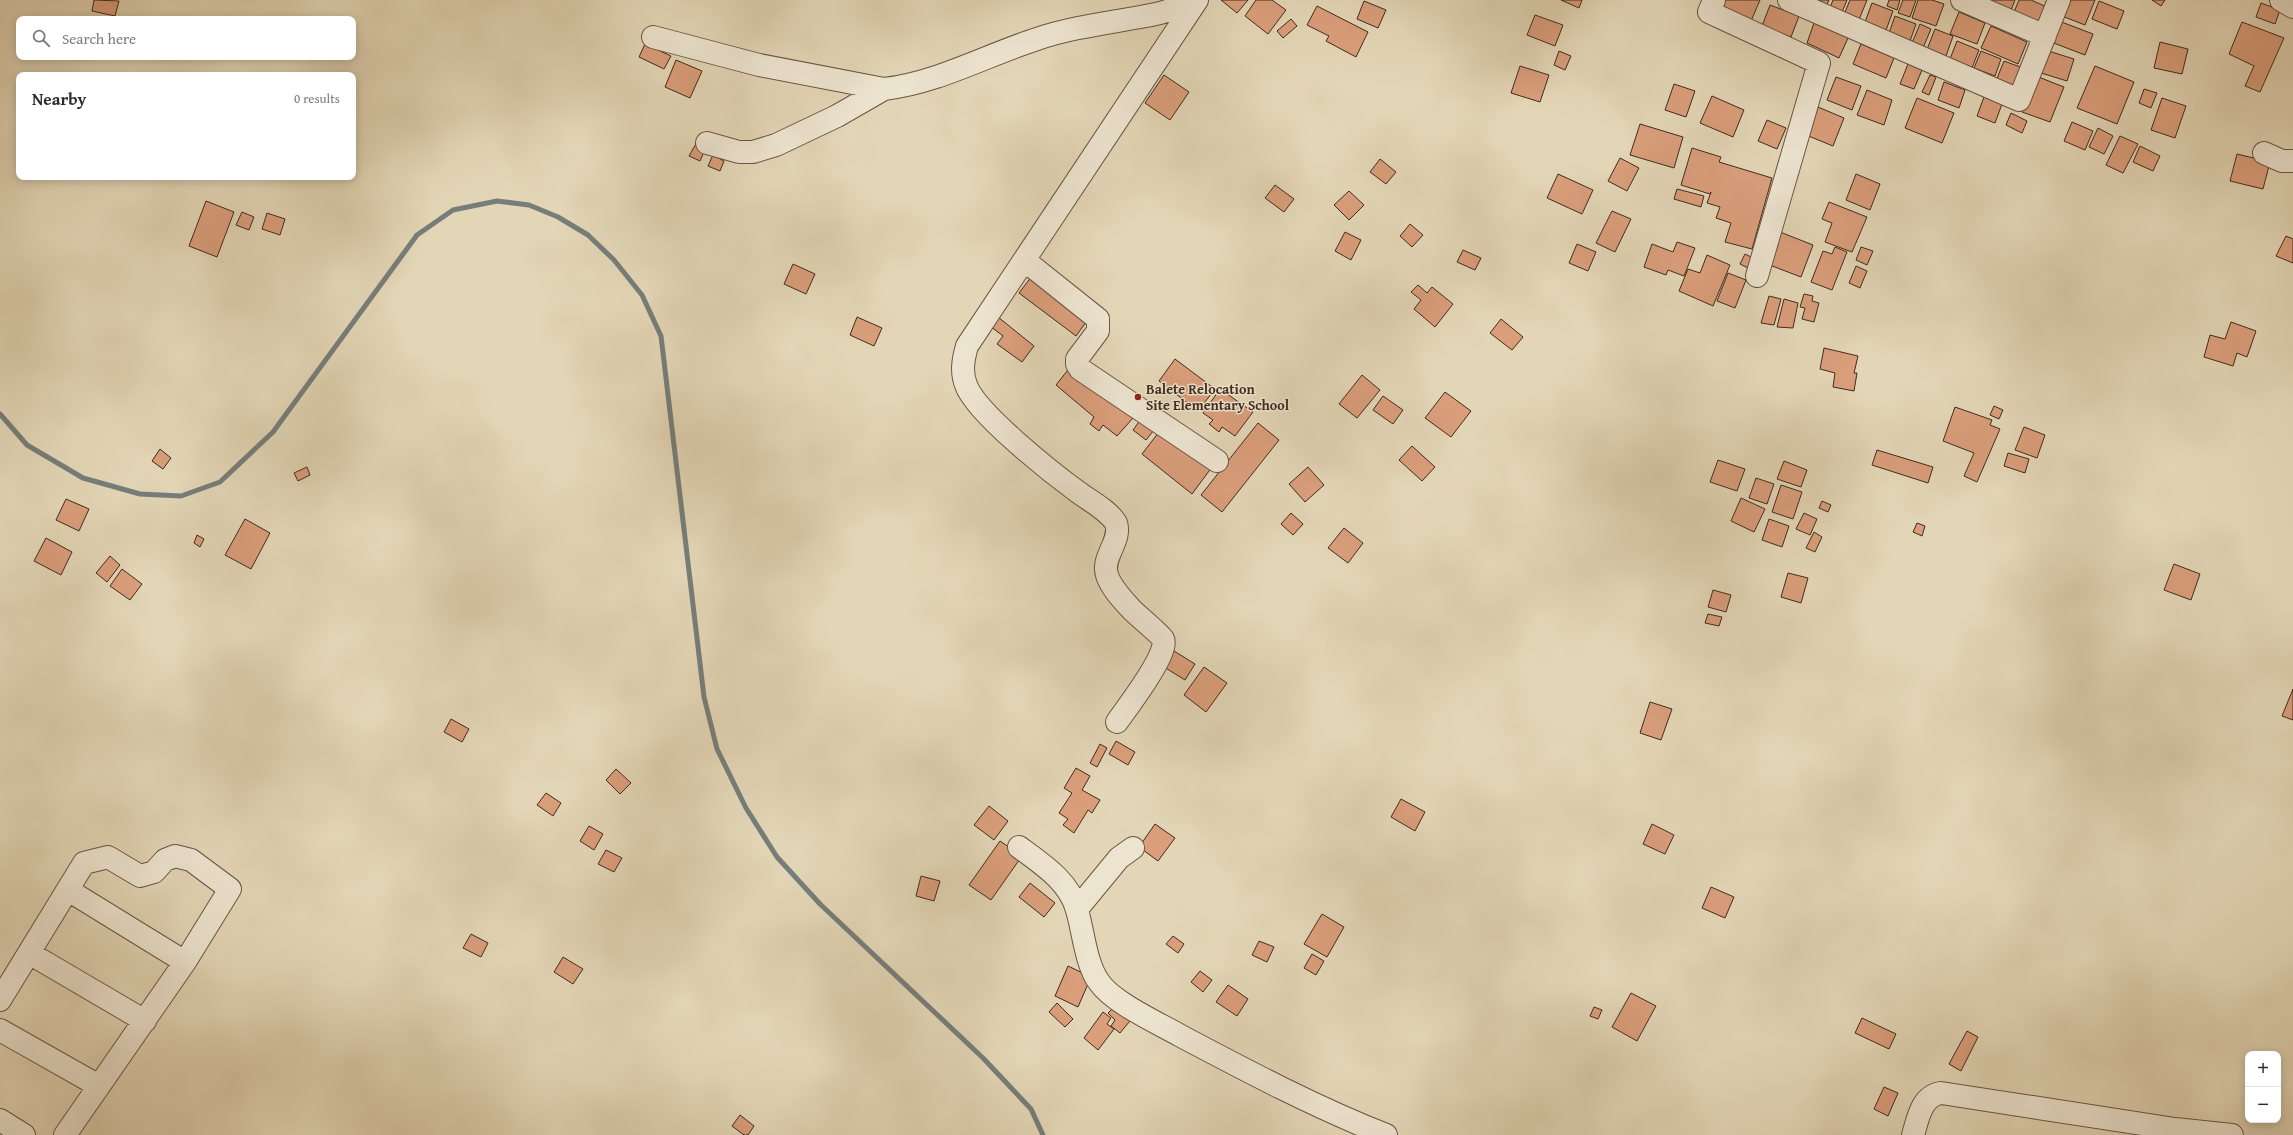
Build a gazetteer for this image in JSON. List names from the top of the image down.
{
  "places": ["Balete Relocation Site Elementary School"],
  "page": {
    "search": "Search here",
    "heading": ["Nearby", "0 results"],
    "map_buttons": ["+", "−"]
  }
}
